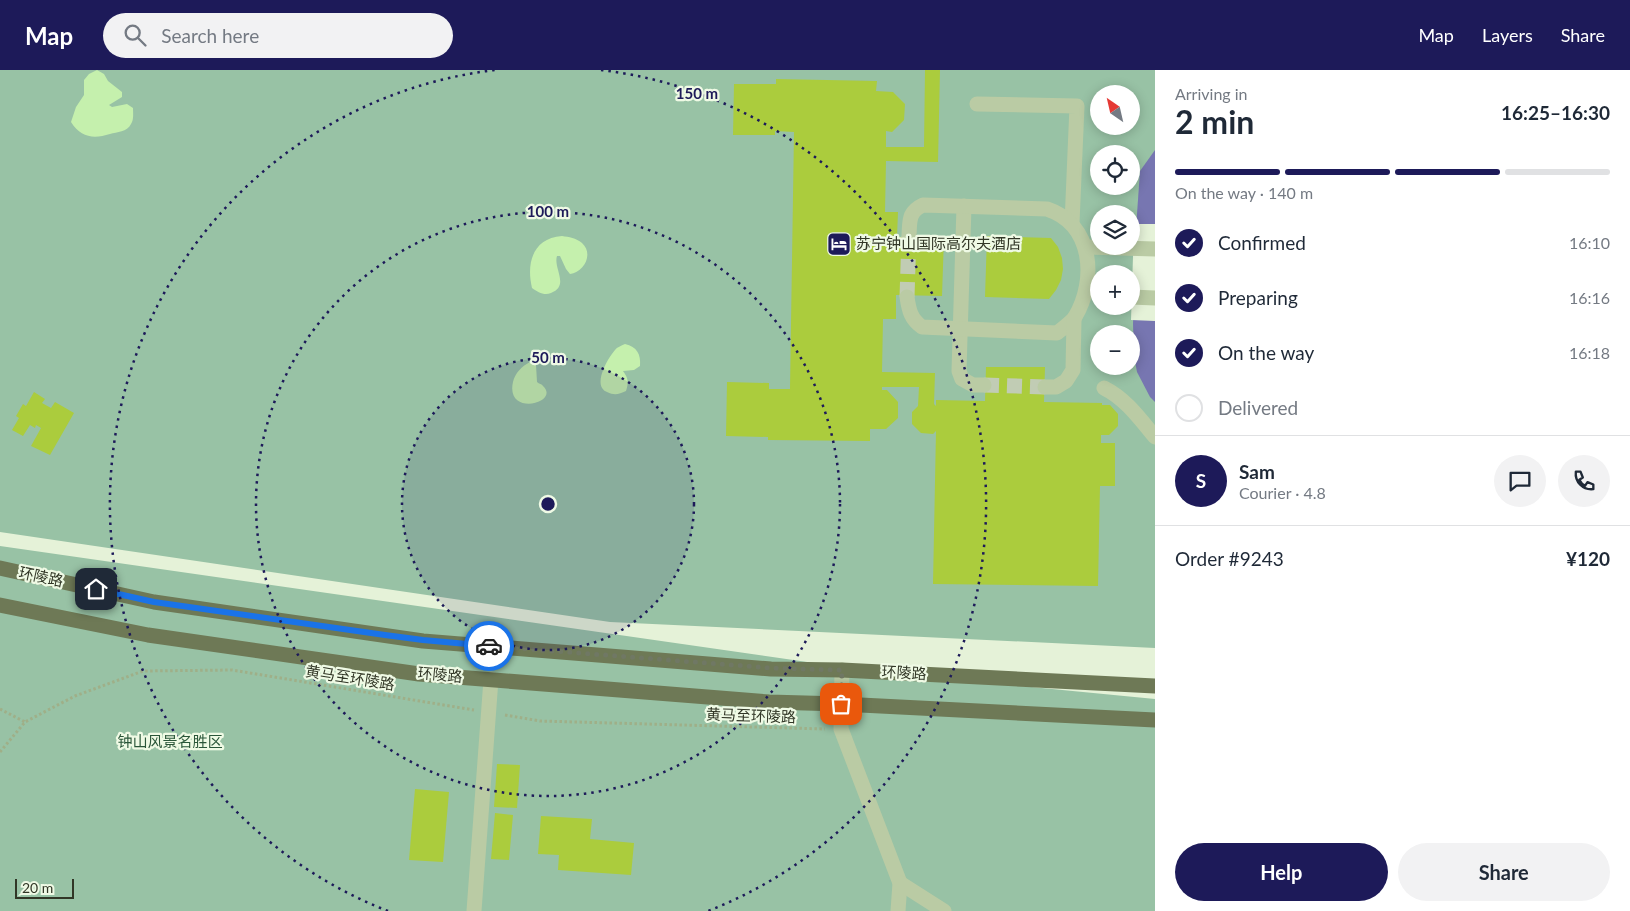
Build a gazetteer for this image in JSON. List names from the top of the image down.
{
  "streets": {
    "main road": ["环陵路"],
    "path": ["黄马至环陵路"]
  },
  "parks": ["钟山风景名胜区"],
  "places": {
    "hotel": ["苏宁钟山国际高尔夫酒店"]
  },
  "scale_bar": "20 m",
  "north": "top left",
  "page": {
    "header": "Map",
    "search": "Search here",
    "nav": ["Map", "Layers", "Share"],
    "heading": ["2 min", "Arriving in", "16:25–16:30"],
    "panel": [
      "Sam",
      "Courier · 4.8",
      "Order #9243",
      "¥120"
    ],
    "map_buttons": ["+", "−"],
    "bar": "On the way · 140 m",
    "list": [
      ["Confirmed", "16:10"],
      ["Preparing", "16:16"],
      ["On the way", "16:18"],
      "Delivered"
    ],
    "round": "S",
    "buttons": ["Help", "Share"],
    "scale": "20 m"
  },
  "rings": ["150 m", "100 m", "50 m"]
}
